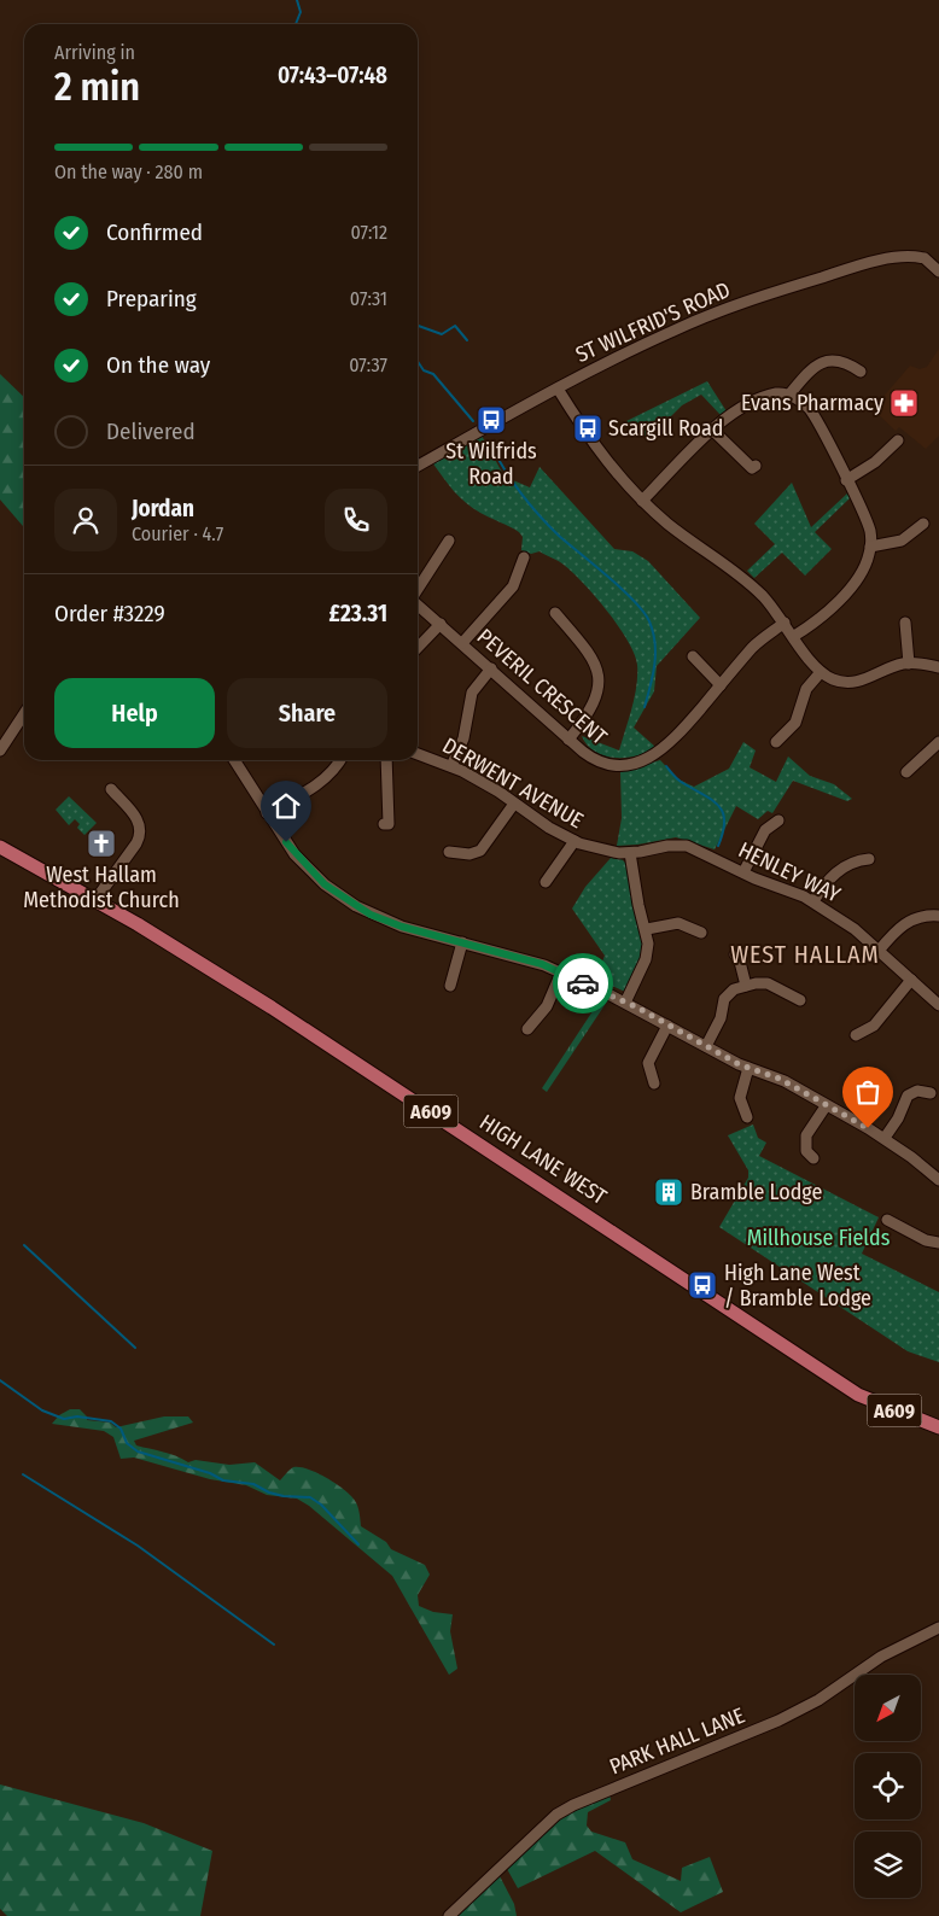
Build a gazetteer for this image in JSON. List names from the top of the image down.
{
  "streets": {
    "main road": ["A609", "HIGH LANE WEST"],
    "street": [
      "ST WILFRID'S ROAD",
      "PEVERIL CRESCENT",
      "DERWENT AVENUE",
      "HENLEY WAY",
      "PARK HALL LANE"
    ]
  },
  "crossings": [
    ["DERWENT AVENUE", "HENLEY WAY"]
  ],
  "districts": ["WEST HALLAM"],
  "parks": ["Millhouse Fields"],
  "places": {
    "pharmacy": ["Evans Pharmacy"],
    "bus stop": ["St Wilfrids Road", "Scargill Road", "High Lane West / Bramble Lodge"],
    "church": ["West Hallam Methodist Church"],
    "building": ["Bramble Lodge"]
  },
  "north": "bottom left",
  "page": {
    "heading": ["2 min", "Arriving in", "07:43–07:48"],
    "panel": [
      "Jordan",
      "Courier · 4.7",
      "Order #3229",
      "£23.31"
    ],
    "bar": "On the way · 280 m",
    "list": [
      ["Confirmed", "07:12"],
      ["Preparing", "07:31"],
      ["On the way", "07:37"],
      "Delivered"
    ],
    "buttons": ["Help", "Share"]
  }
}
